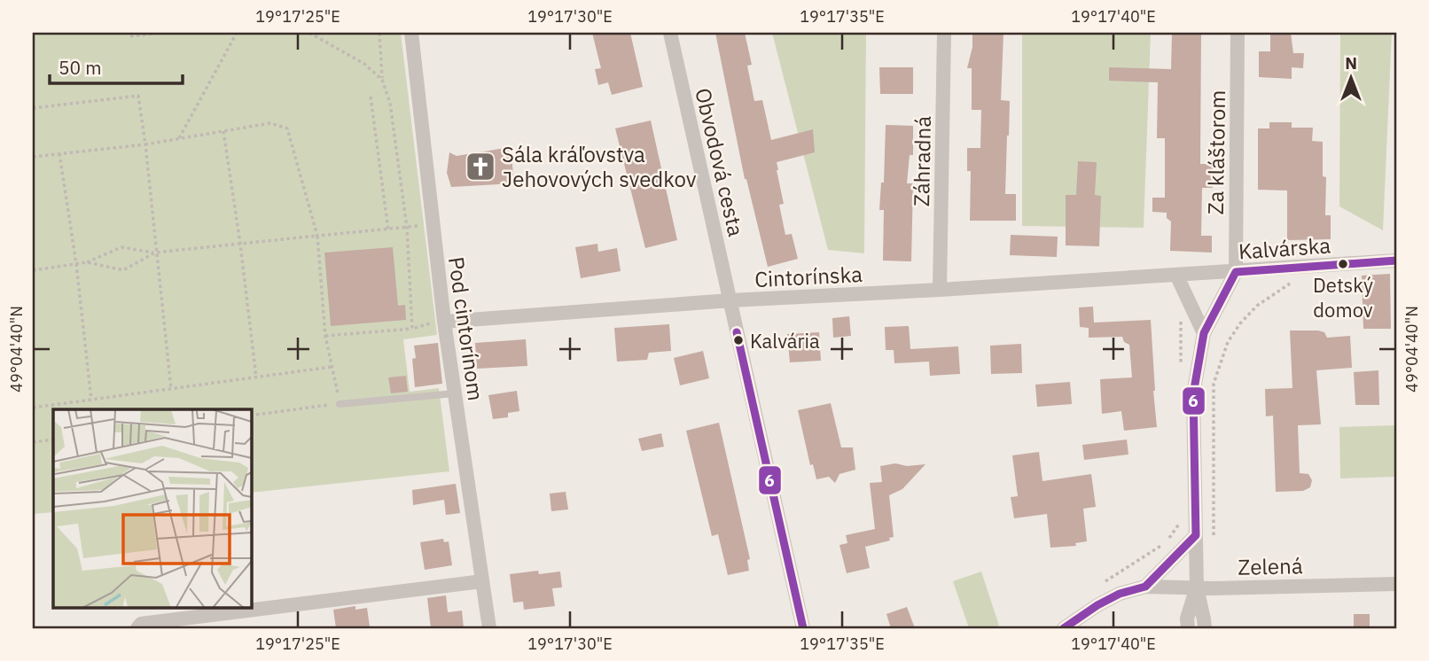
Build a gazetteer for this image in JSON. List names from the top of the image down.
{
  "streets": {
    "street": [
      "Za kláštorom",
      "Záhradná",
      "Obvodová cesta",
      "Kalvárska",
      "Cintorínska",
      "Pod cintorínom",
      "Zelená"
    ]
  },
  "crossings": [
    ["Za kláštorom", "Kalvárska"],
    ["Záhradná", "Cintorínska"],
    ["Obvodová cesta", "Cintorínska"],
    ["Kalvárska", "Cintorínska"],
    ["Cintorínska", "Pod cintorínom"]
  ],
  "places": {
    "church": ["Sála kráľovstva Jehovových svedkov"],
    "other": ["Detský domov", "Kalvária"]
  },
  "lines": ["transit line 6"],
  "scale_bar": "50 m",
  "north": "top",
  "coordinates": [
    "19°17'25\"E",
    "19°17'30\"E",
    "19°17'35\"E",
    "19°17'40\"E",
    "49°04'40\"N"
  ]
}
